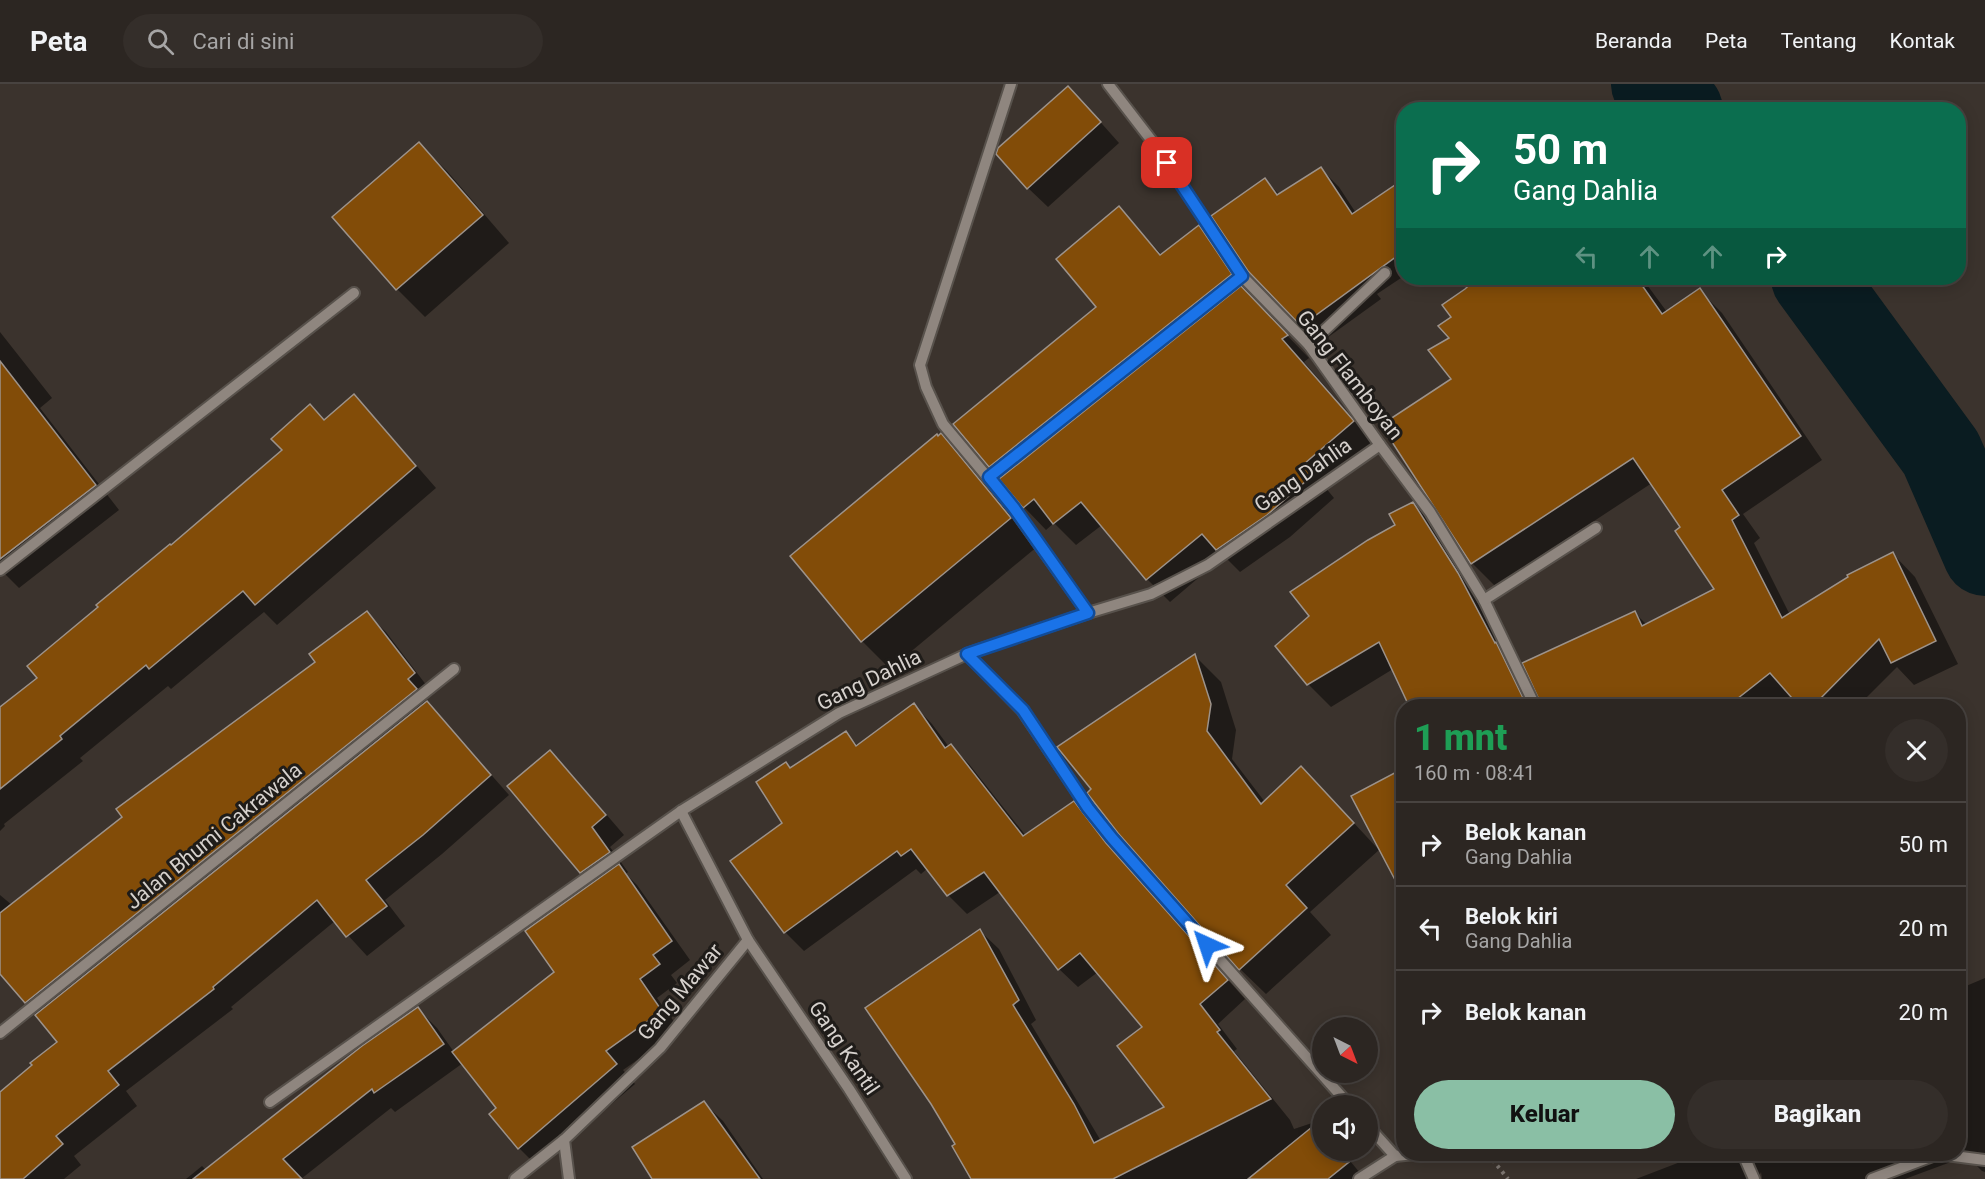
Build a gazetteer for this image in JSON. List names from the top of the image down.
{
  "streets": {
    "street": [
      "Gang Flamboyan",
      "Gang Dahlia",
      "Jalan Bhumi Cakrawala",
      "Gang Mawar",
      "Gang Kantil"
    ]
  },
  "crossings": [
    ["Gang Flamboyan", "Gang Dahlia"],
    ["Gang Dahlia", "Gang Mawar"],
    ["Gang Mawar", "Gang Kantil"]
  ],
  "north": "bottom right",
  "page": {
    "header": "Peta",
    "search": "Cari di sini",
    "nav": [
      "Beranda",
      "Peta",
      "Tentang",
      "Kontak"
    ],
    "turn": ["50 m", "Gang Dahlia"],
    "heading": ["1 mnt", "160 m · 08:41"],
    "list": [
      {
        "name": "Belok kanan",
        "note": "Gang Dahlia",
        "value": "50 m"
      },
      {
        "name": "Belok kiri",
        "note": "Gang Dahlia",
        "value": "20 m"
      },
      {
        "name": "Belok kanan",
        "value": "20 m"
      }
    ],
    "buttons": ["Keluar", "Bagikan"]
  }
}
